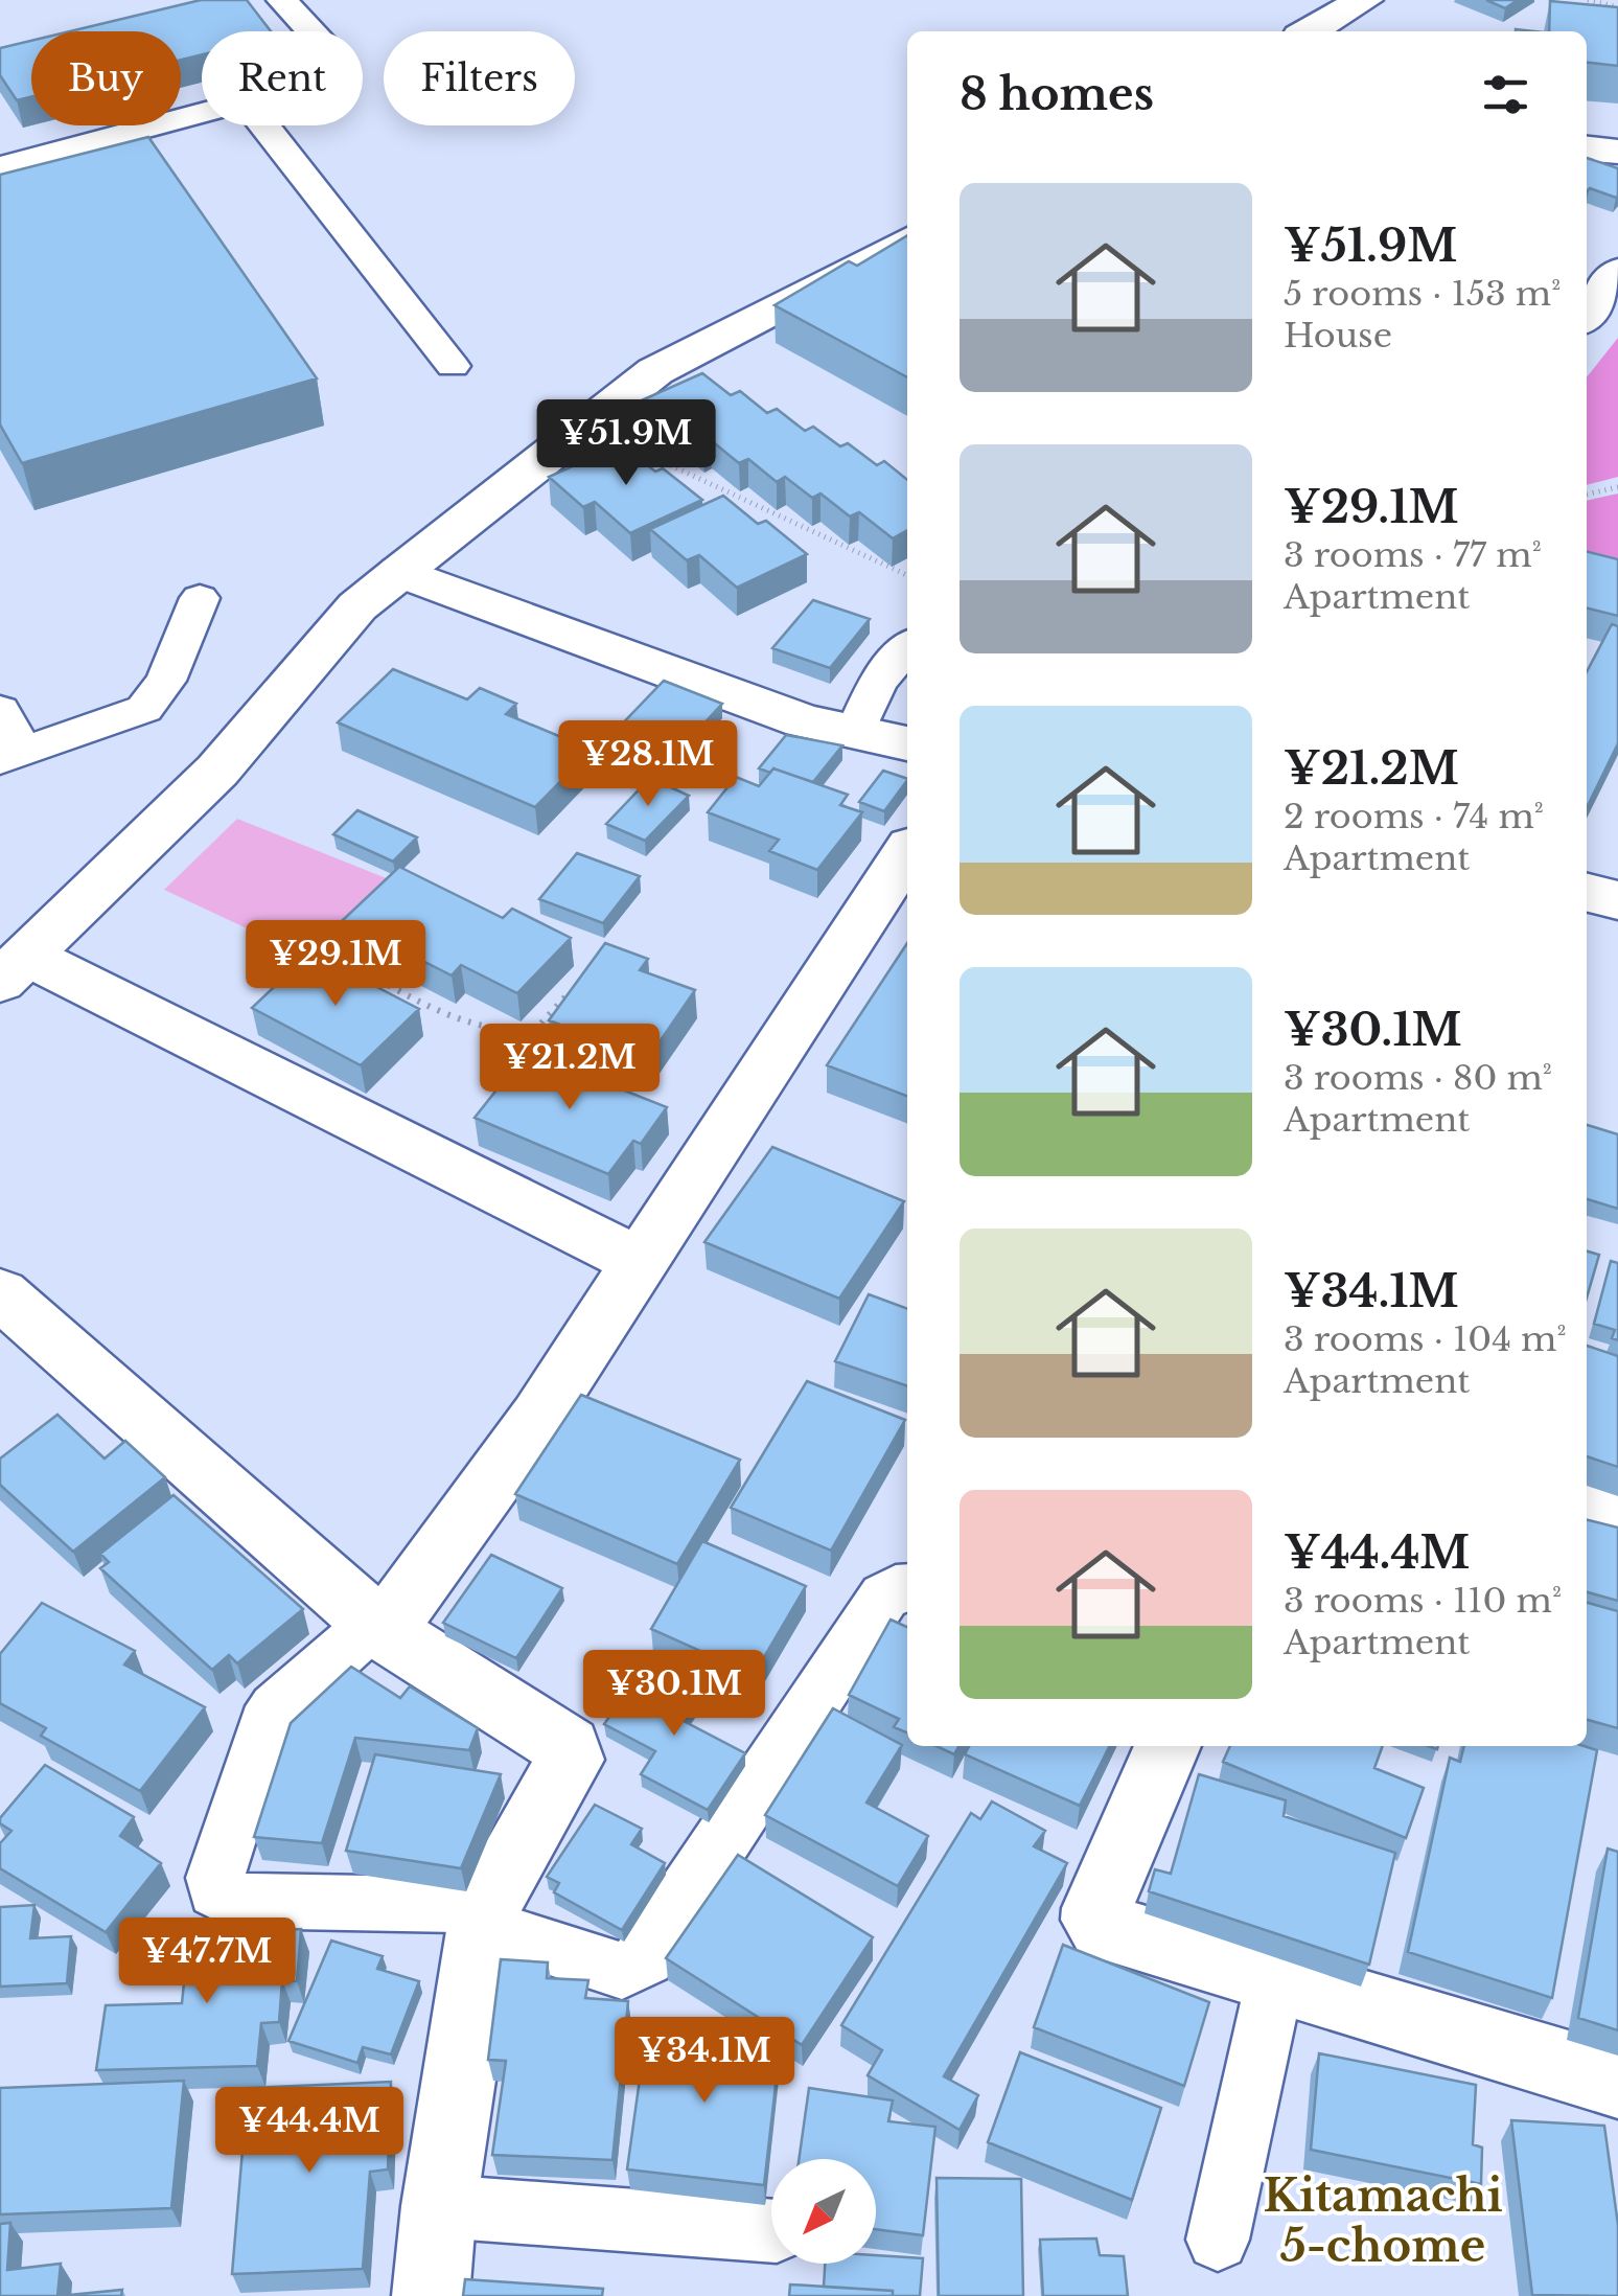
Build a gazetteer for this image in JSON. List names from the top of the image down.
{
  "districts": ["Kitamachi 5-chome"],
  "north": "bottom left",
  "page": {
    "chip": ["Buy", "Rent", "Filters"],
    "heading": "8 homes",
    "list": [
      {
        "name": "¥51.9M",
        "note": "5 rooms · 153 m² · House"
      },
      {
        "name": "¥29.1M",
        "note": "3 rooms · 77 m² · Apartment"
      },
      {
        "name": "¥21.2M",
        "note": "2 rooms · 74 m² · Apartment"
      },
      {
        "name": "¥30.1M",
        "note": "3 rooms · 80 m² · Apartment"
      },
      {
        "name": "¥34.1M",
        "note": "3 rooms · 104 m² · Apartment"
      },
      {
        "name": "¥44.4M",
        "note": "3 rooms · 110 m² · Apartment"
      }
    ],
    "price": [
      "¥51.9M",
      "¥28.1M",
      "¥29.1M",
      "¥21.2M",
      "¥30.1M",
      "¥47.7M",
      "¥34.1M",
      "¥44.4M"
    ]
  }
}
